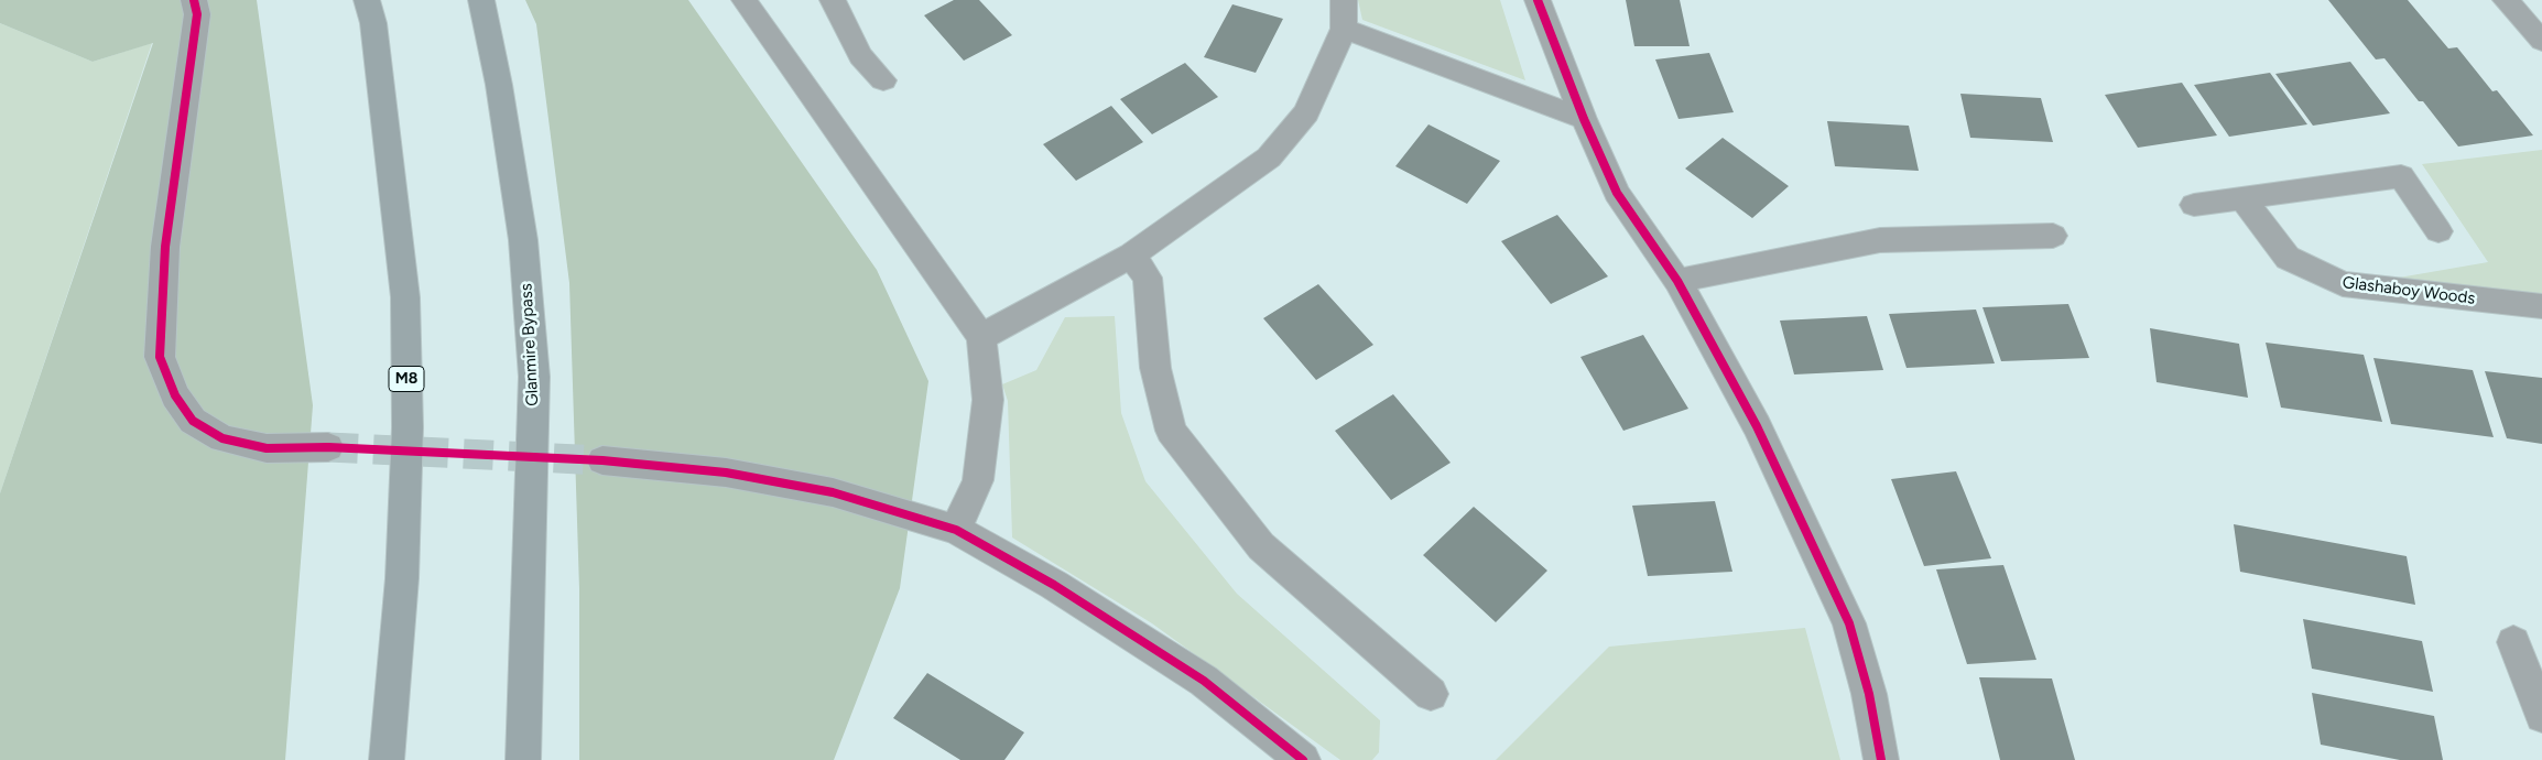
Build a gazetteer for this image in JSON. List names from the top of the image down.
{
  "streets": {
    "highway": ["Glanmire Bypass", "M8"],
    "street": ["Glashaboy Woods"]
  }
}
